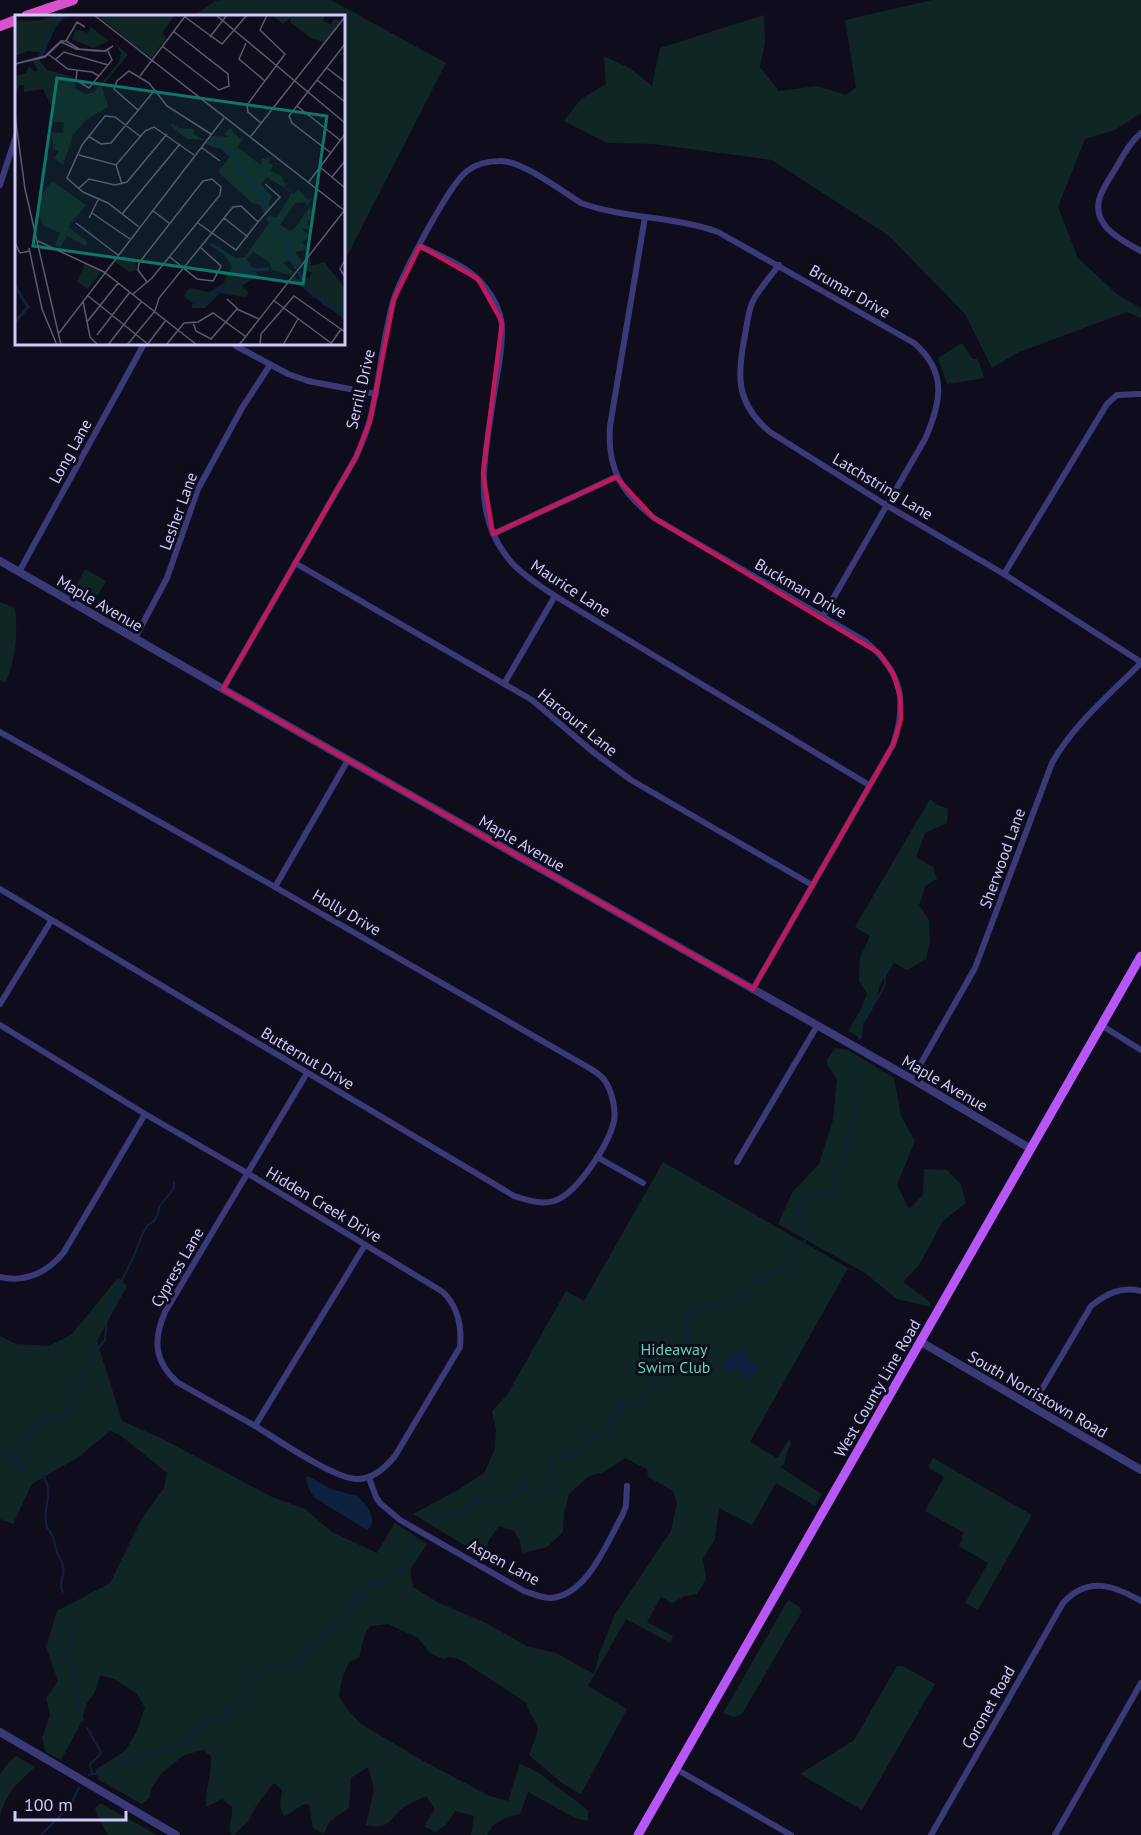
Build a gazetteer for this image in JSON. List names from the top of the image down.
{
  "streets": {
    "main road": ["West County Line Road"],
    "street": [
      "Brumar Drive",
      "Serrill Drive",
      "Long Lane",
      "Latchstring Lane",
      "Lesher Lane",
      "Maurice Lane",
      "Buckman Drive",
      "Maple Avenue",
      "Harcourt Lane",
      "Sherwood Lane",
      "Holly Drive",
      "Butternut Drive",
      "Hidden Creek Drive",
      "Cypress Lane",
      "South Norristown Road",
      "Aspen Lane",
      "Coronet Road"
    ]
  },
  "crossings": [
    ["Brumar Drive", "Serrill Drive"],
    ["Brumar Drive", "Latchstring Lane"],
    ["Brumar Drive", "Buckman Drive"],
    ["Serrill Drive", "Maurice Lane"],
    ["Serrill Drive", "Maple Avenue"],
    ["Serrill Drive", "Harcourt Lane"],
    ["Long Lane", "Maple Avenue"],
    ["Latchstring Lane", "Sherwood Lane"],
    ["Lesher Lane", "Maple Avenue"],
    ["Maurice Lane", "Buckman Drive"],
    ["Buckman Drive", "Maple Avenue"],
    ["Buckman Drive", "Harcourt Lane"],
    ["Maple Avenue", "Sherwood Lane"],
    ["Maple Avenue", "West County Line Road"],
    ["Holly Drive", "Butternut Drive"],
    ["Butternut Drive", "Cypress Lane"],
    ["Hidden Creek Drive", "Cypress Lane"],
    ["Hidden Creek Drive", "Aspen Lane"],
    ["Cypress Lane", "Aspen Lane"],
    ["West County Line Road", "South Norristown Road"]
  ],
  "parks": ["Hideaway Swim Club"],
  "scale_bar": "100 m"
}
